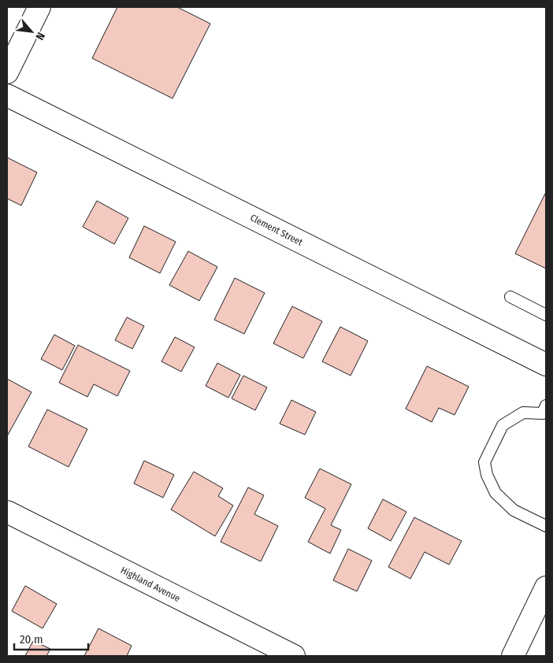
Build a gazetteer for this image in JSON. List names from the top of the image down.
{
  "streets": {
    "street": ["Clement Street", "Highland Avenue"]
  },
  "scale_bar": "20 m",
  "north": "bottom right"
}
